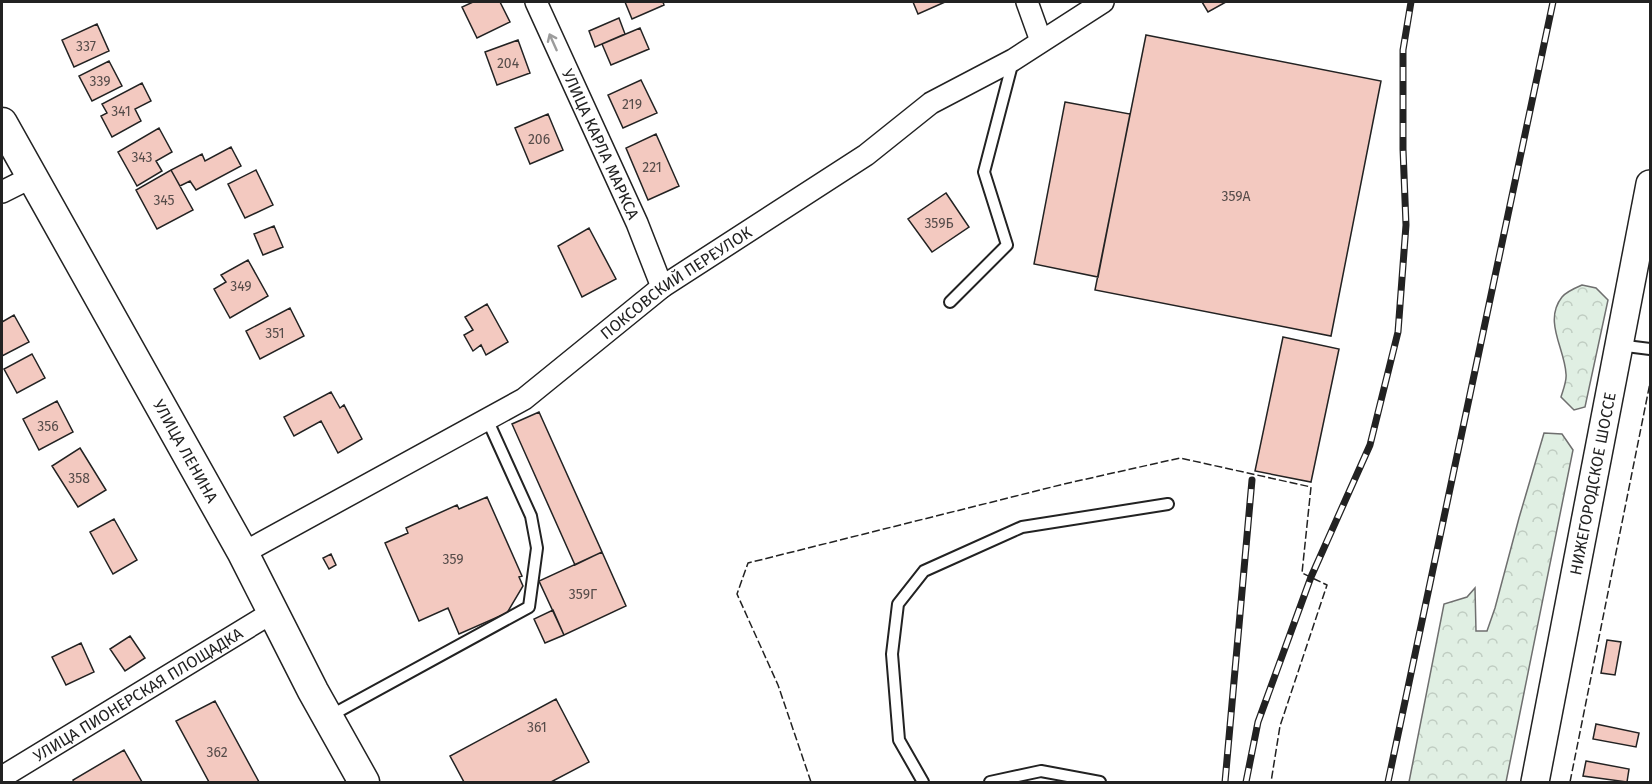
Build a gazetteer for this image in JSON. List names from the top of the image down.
{
  "streets": {
    "main road": ["УЛИЦА ЛЕНИНА"],
    "street": [
      "УЛИЦА КАРЛА МАРКСА",
      "ПОКСОВСКИЙ ПЕРЕУЛОК",
      "НИЖЕГОРОДСКОЕ ШОССЕ",
      "УЛИЦА ПИОНЕРСКАЯ ПЛОЩАДКА"
    ]
  },
  "crossings": [
    ["УЛИЦА КАРЛА МАРКСА", "ПОКСОВСКИЙ ПЕРЕУЛОК"],
    ["ПОКСОВСКИЙ ПЕРЕУЛОК", "УЛИЦА ЛЕНИНА"],
    ["УЛИЦА ЛЕНИНА", "УЛИЦА ПИОНЕРСКАЯ ПЛОЩАДКА"]
  ],
  "one_way": ["УЛИЦА КАРЛА МАРКСА"],
  "house_numbers": [
    "337",
    "204",
    "339",
    "219",
    "341",
    "206",
    "343",
    "221",
    "359А",
    "345",
    "359Б",
    "349",
    "351",
    "356",
    "358",
    "359",
    "359Г",
    "361",
    "362"
  ]
}
